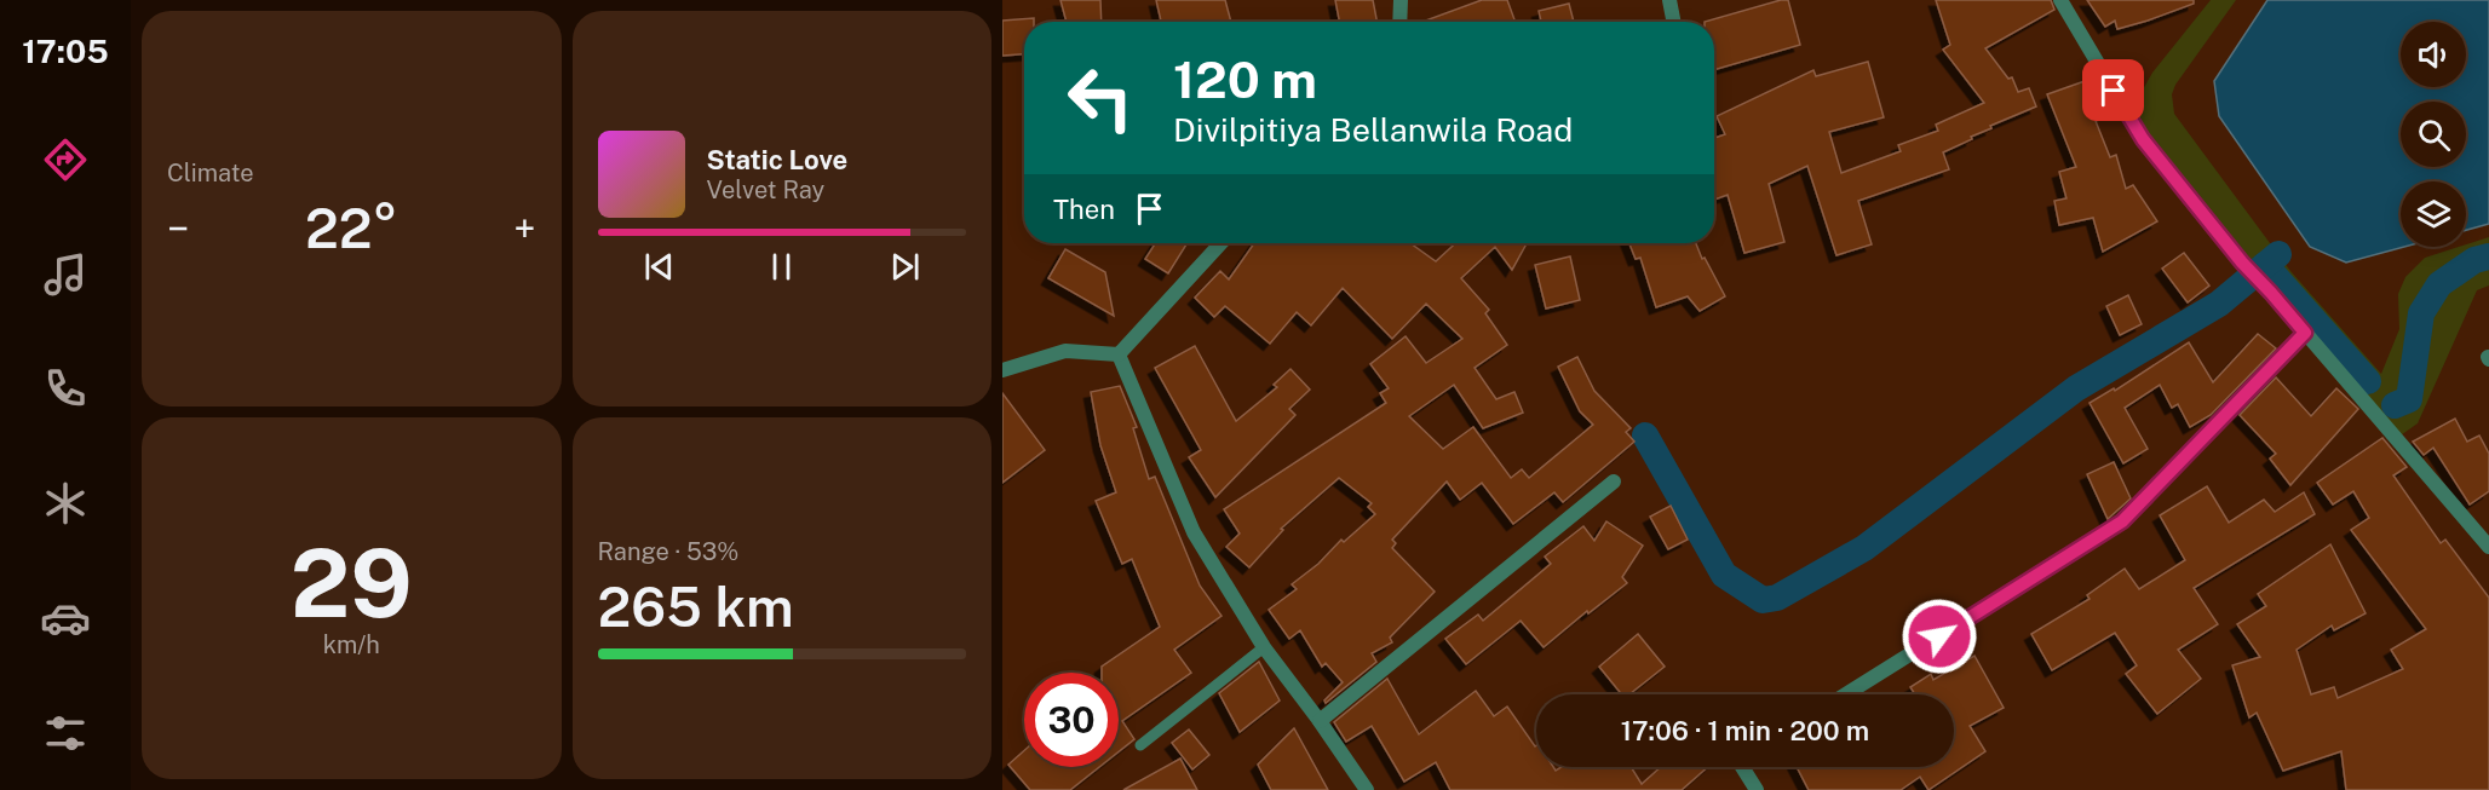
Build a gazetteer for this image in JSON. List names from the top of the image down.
{
  "page": {
    "tabs": "17:05",
    "tile": [
      "Climate",
      ["29", "km/h"],
      ["Range · 53%", "265 km"]
    ],
    "turn": ["120 m", "Divilpitiya Bellanwila Road"],
    "song": ["Static Love", "Velvet Ray"],
    "then": "Then",
    "heat": ["−", "22°", "+"],
    "limit": "30",
    "trip": "17:06 · 1 min · 200 m"
  }
}
